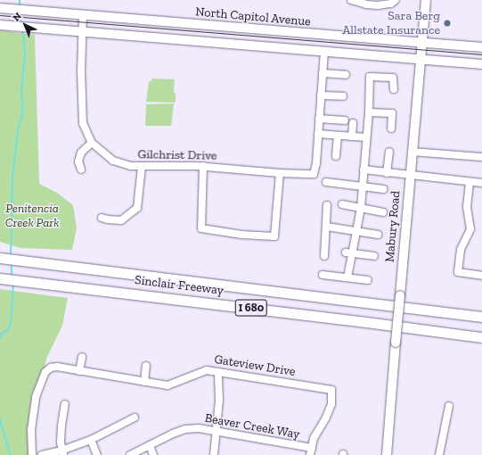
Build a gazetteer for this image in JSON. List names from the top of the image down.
{
  "streets": {
    "highway": ["Sinclair Freeway", "I 680"],
    "main road": ["North Capitol Avenue", "Mabury Road"],
    "street": ["Gilchrist Drive", "Gateview Drive", "Beaver Creek Way"]
  },
  "crossings": [
    ["North Capitol Avenue", "Gilchrist Drive"],
    ["North Capitol Avenue", "Mabury Road"],
    ["Gateview Drive", "Beaver Creek Way"]
  ],
  "parks": ["Penitencia Creek Park"],
  "places": ["Sara Berg Allstate Insurance"],
  "north": "top left"
}
